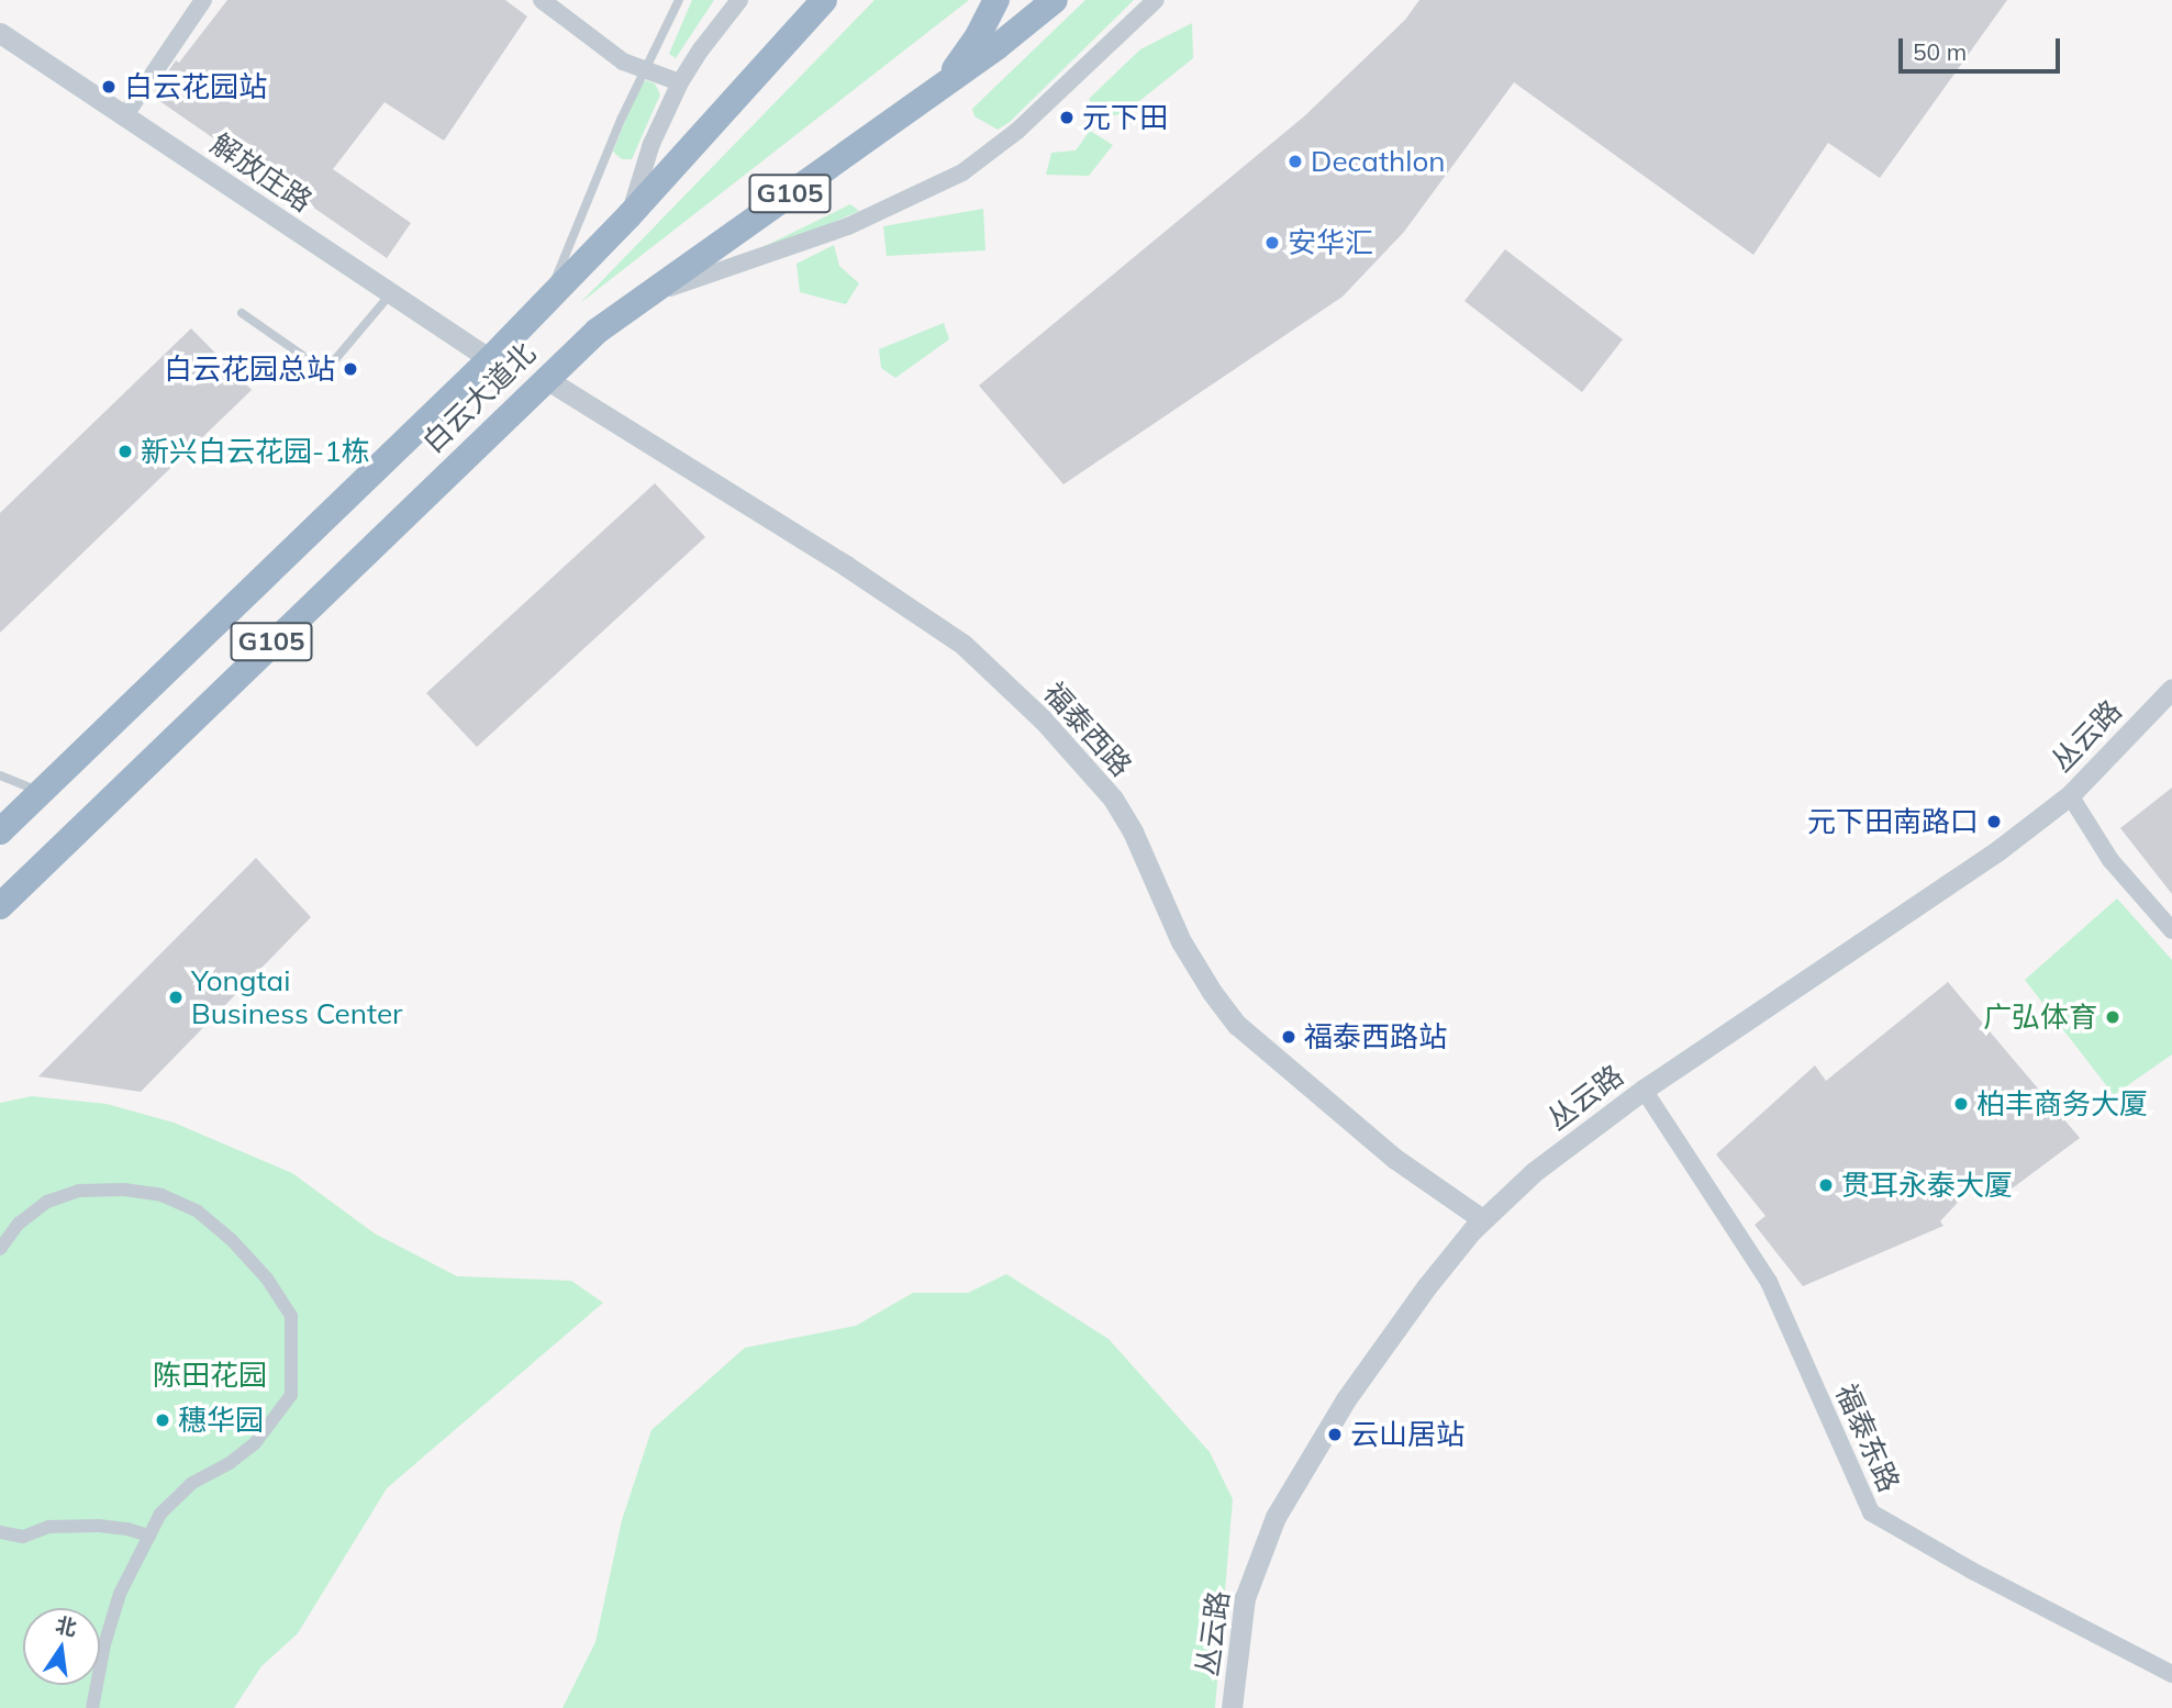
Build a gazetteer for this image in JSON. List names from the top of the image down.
{
  "streets": {
    "highway": ["G105", "白云大道北"],
    "street": [
      "解放庄路",
      "福泰西路",
      "丛云路",
      "福泰东路"
    ]
  },
  "crossings": [
    ["解放庄路", "白云大道北"],
    ["白云大道北", "福泰西路"],
    ["福泰西路", "丛云路"],
    ["丛云路", "福泰东路"]
  ],
  "parks": ["陈田花园"],
  "places": [
    "白云花园站",
    "元下田",
    "Decathlon",
    "安华汇",
    "白云花园总站",
    "新兴白云花园-1栋",
    "元下田南路口",
    "Yongtai Business Center",
    "广弘体育",
    "福泰西路站",
    "柏丰商务大厦",
    "贯耳永泰大厦",
    "穗华园",
    "云山居站"
  ],
  "scale_bar": "50 m",
  "north": "top"
}
